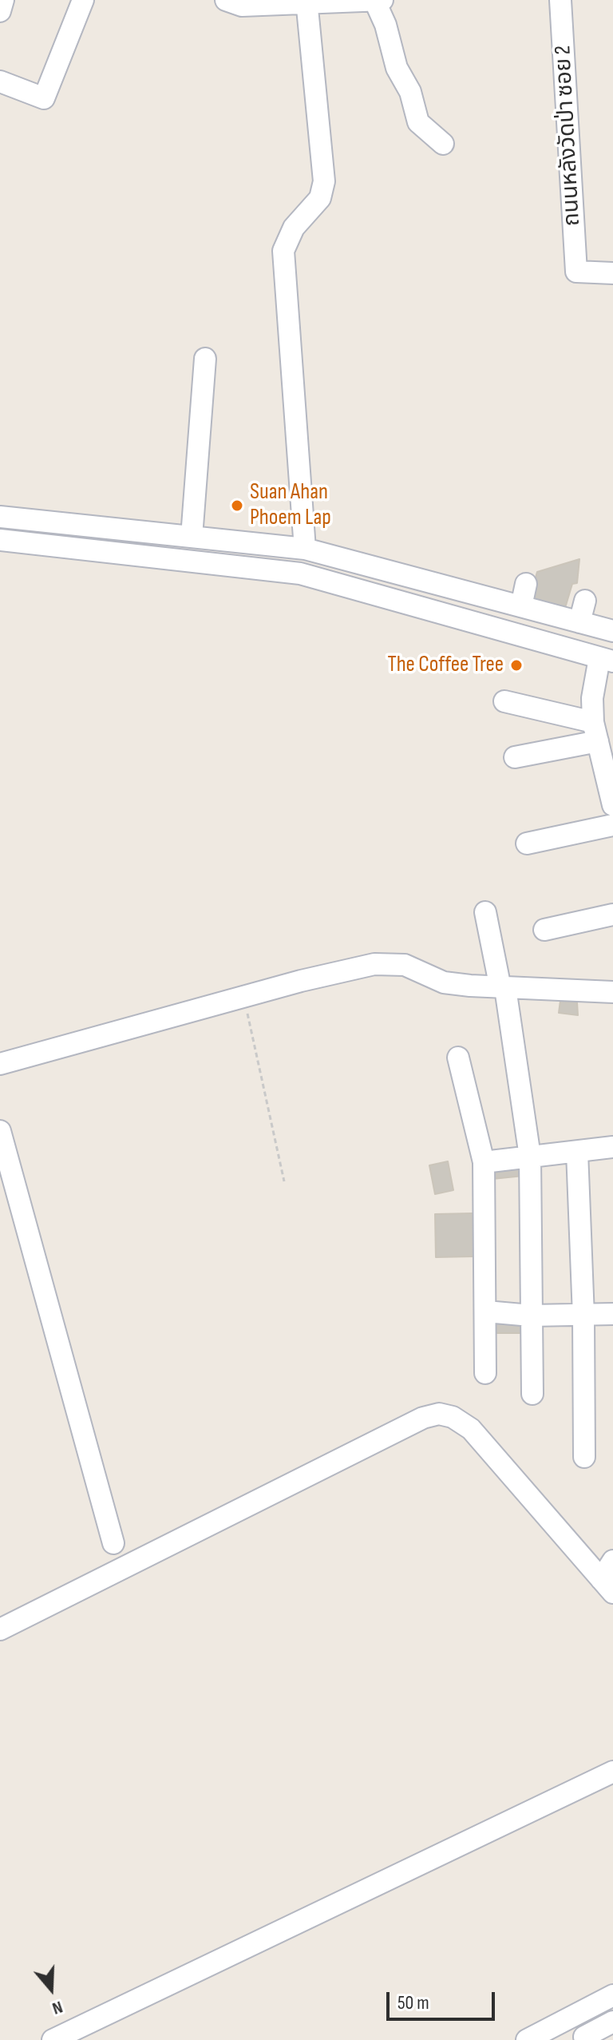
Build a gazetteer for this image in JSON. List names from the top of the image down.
{
  "streets": {
    "street": ["ถนนหลังวัดป่า ซอย 2"]
  },
  "places": ["Suan Ahan Phoem Lap", "The Coffee Tree"],
  "scale_bar": "50 m",
  "north": "bottom"
}
